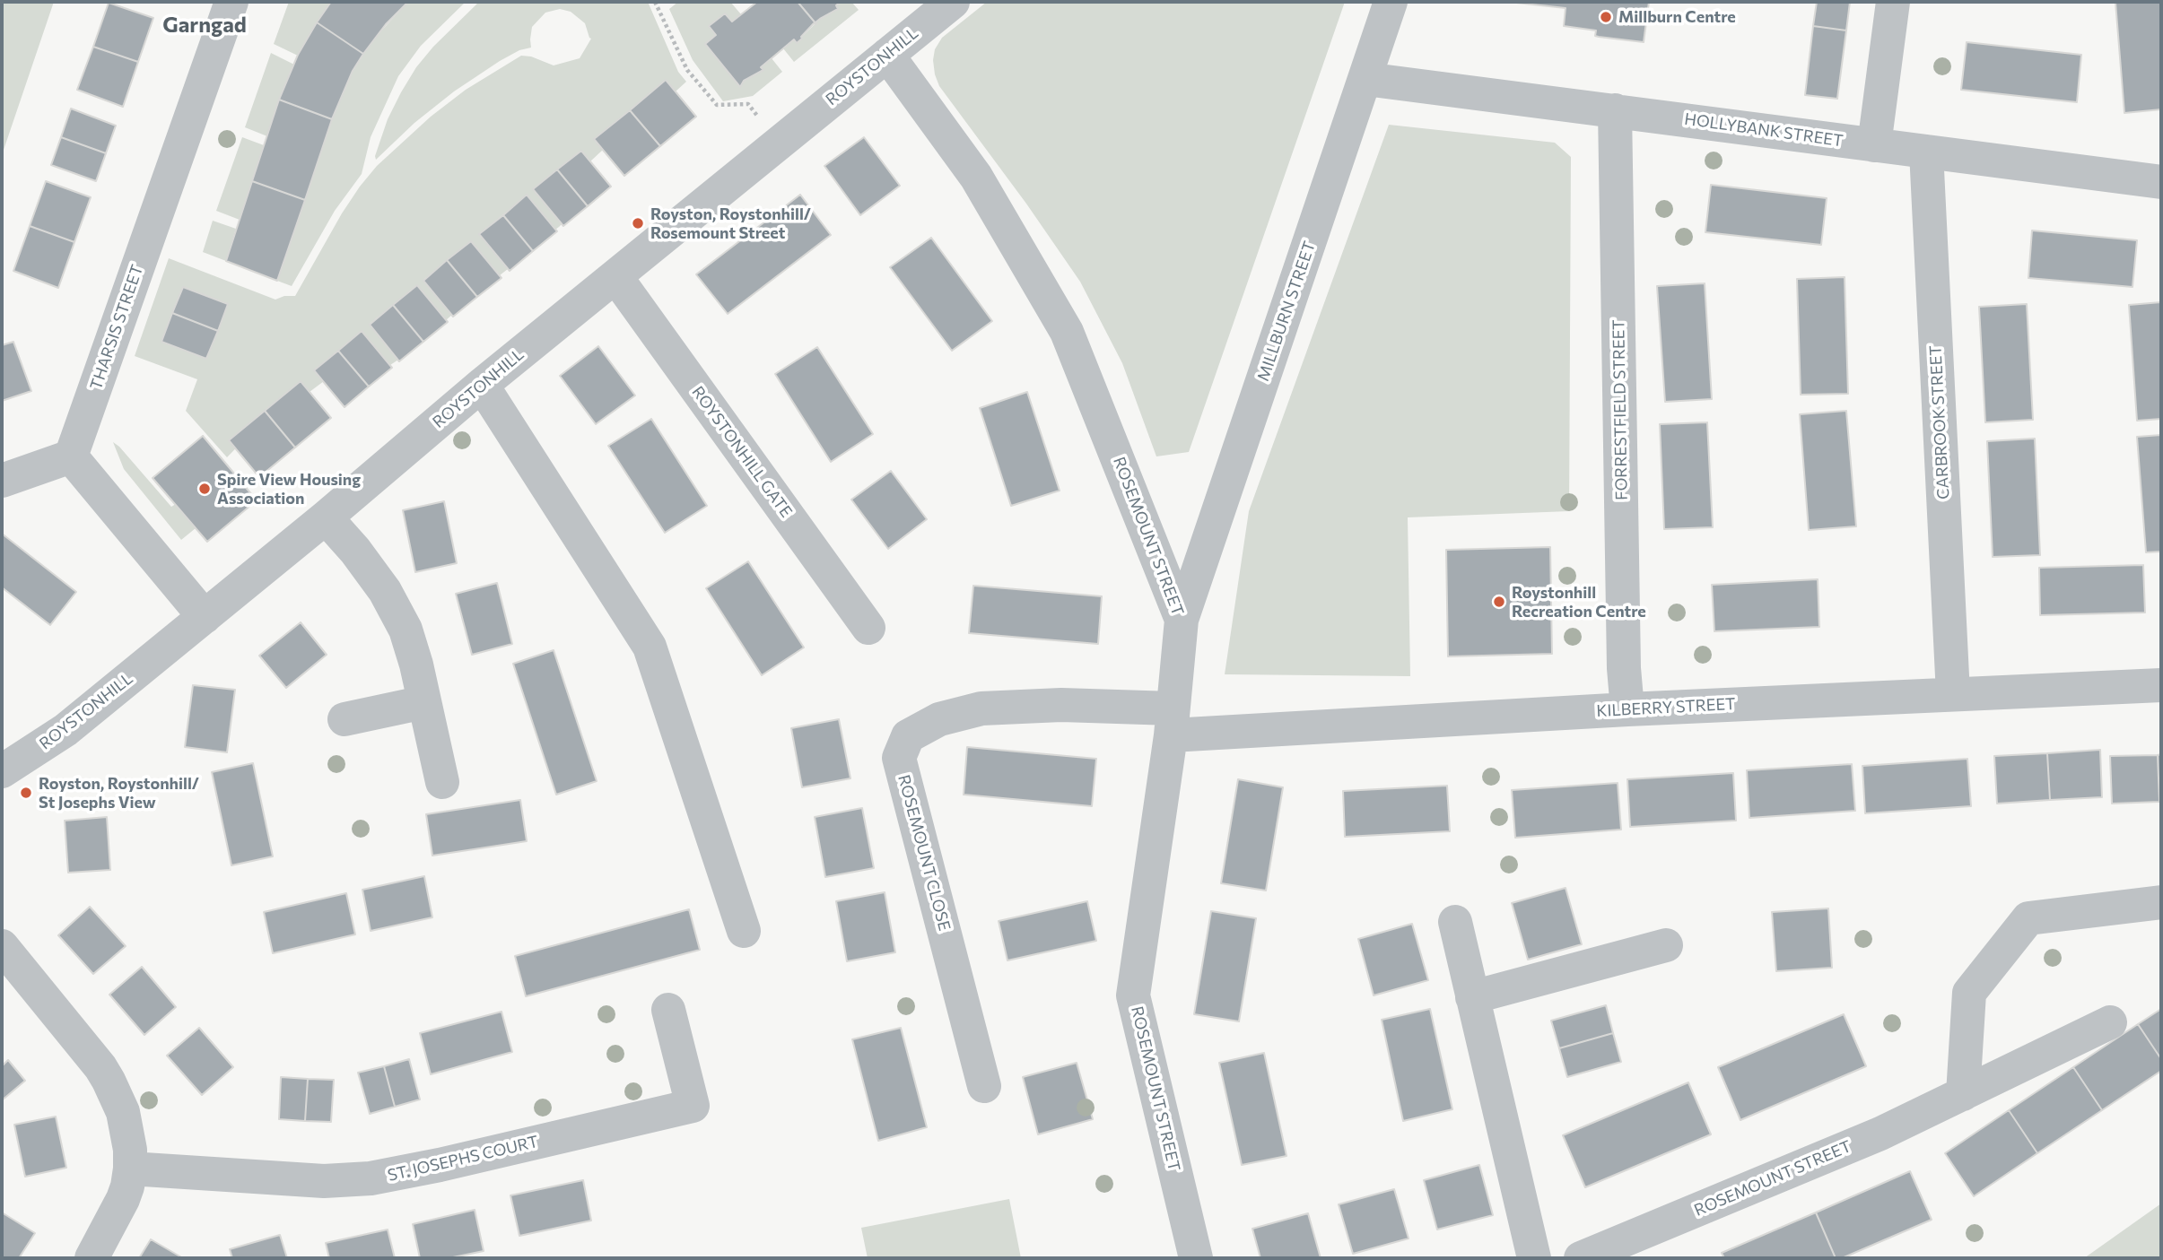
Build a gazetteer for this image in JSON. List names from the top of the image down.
{
  "streets": {
    "street": [
      "ROYSTONHILL",
      "HOLLYBANK STREET",
      "MILLBURN STREET",
      "THARSIS STREET",
      "FORRESTFIELD STREET",
      "CARBROOK STREET",
      "ROYSTONHILL GATE",
      "ROSEMOUNT STREET",
      "KILBERRY STREET",
      "ROSEMOUNT CLOSE",
      "ST. JOSEPHS COURT"
    ]
  },
  "crossings": [
    ["ROYSTONHILL", "ROYSTONHILL GATE"],
    ["ROYSTONHILL", "ROSEMOUNT STREET"],
    ["HOLLYBANK STREET", "MILLBURN STREET"],
    ["HOLLYBANK STREET", "FORRESTFIELD STREET"],
    ["HOLLYBANK STREET", "CARBROOK STREET"],
    ["MILLBURN STREET", "ROSEMOUNT STREET"],
    ["FORRESTFIELD STREET", "KILBERRY STREET"],
    ["CARBROOK STREET", "KILBERRY STREET"],
    ["ROSEMOUNT STREET", "KILBERRY STREET"],
    ["ROSEMOUNT STREET", "ROSEMOUNT CLOSE"],
    ["KILBERRY STREET", "ROSEMOUNT CLOSE"]
  ],
  "districts": ["Garngad"],
  "places": [
    "Millburn Centre",
    "Royston, Roystonhill/ Rosemount Street",
    "Spire View Housing Association",
    "Roystonhill Recreation Centre",
    "Royston, Roystonhill/ St Josephs View"
  ]
}
